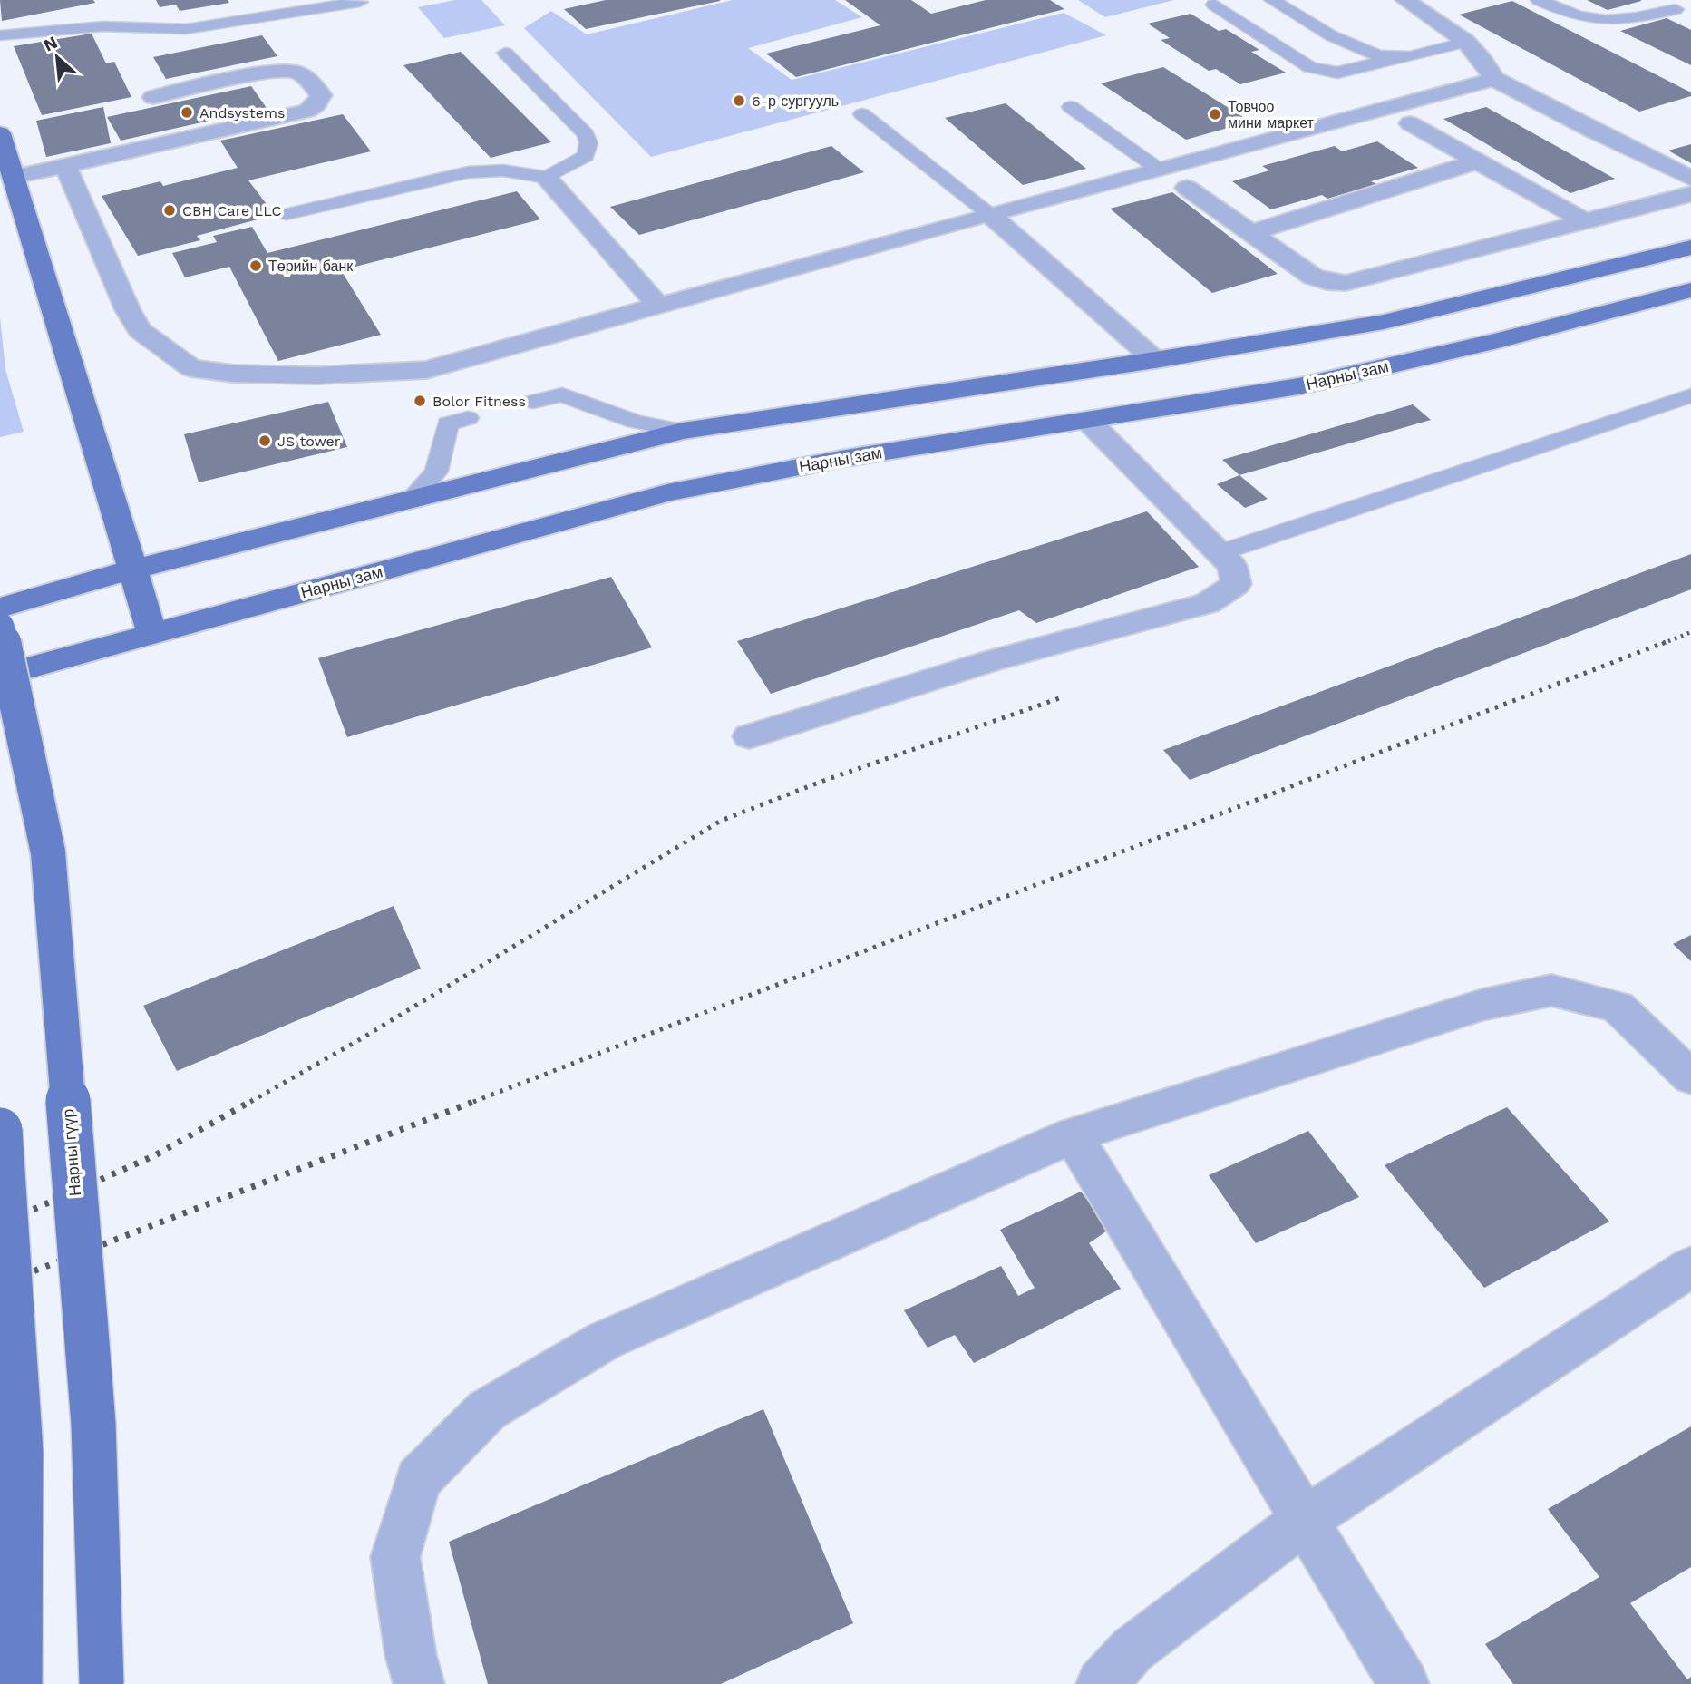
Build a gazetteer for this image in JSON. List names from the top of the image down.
{
  "streets": {
    "main road": ["Нарны зам", "Нарны гүүр"]
  },
  "places": [
    "6-р сургууль",
    "Andsystems",
    "Товчоо мини маркет",
    "CBH Care LLC",
    "Төрийн банк",
    "Bolor Fitness",
    "JS tower"
  ],
  "north": "top left"
}
